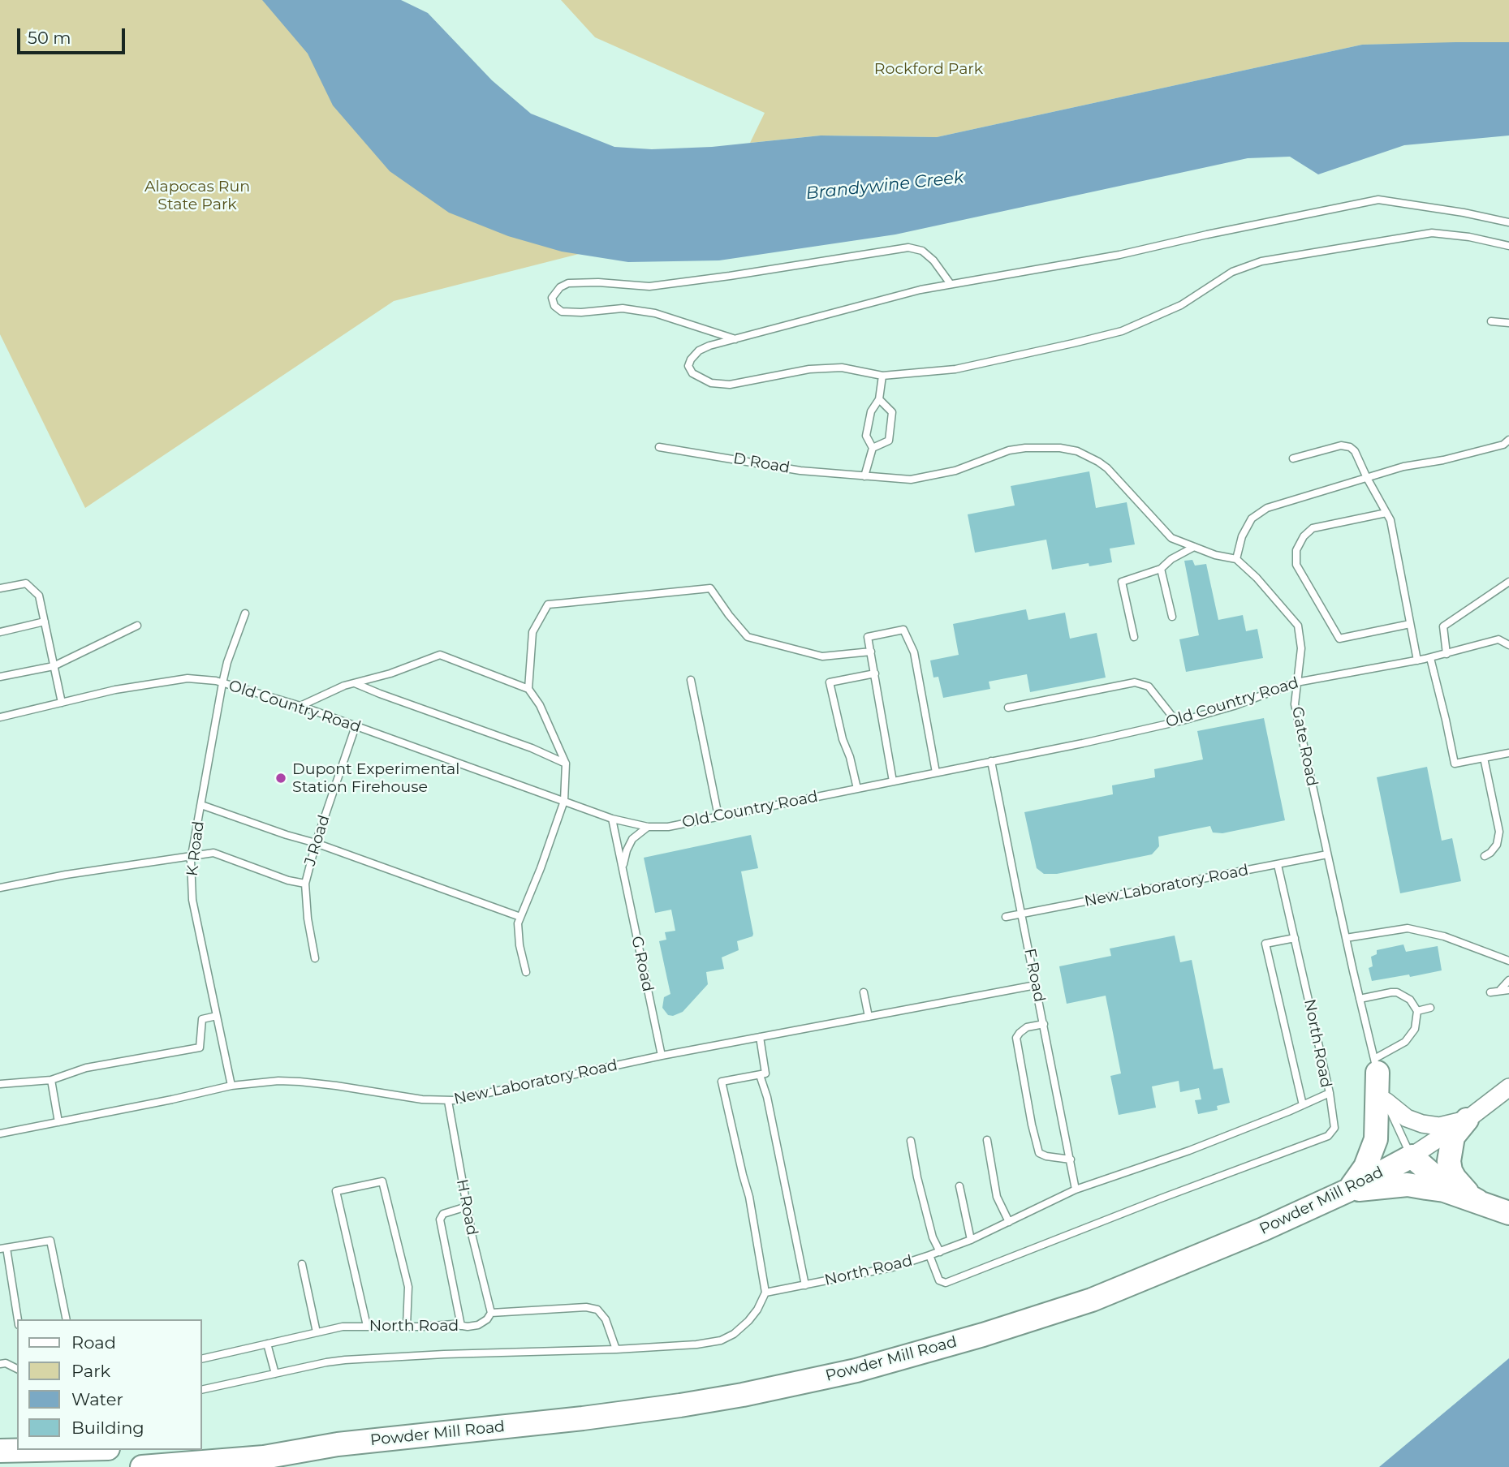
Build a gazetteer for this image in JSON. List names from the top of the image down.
{
  "streets": {
    "highway": ["Powder Mill Road"],
    "lane": [
      "D Road",
      "Old Country Road",
      "Gate Road",
      "J Road",
      "K Road",
      "New Laboratory Road",
      "G Road",
      "F Road",
      "North Road",
      "H Road"
    ]
  },
  "crossings": [
    ["D Road", "Gate Road"],
    ["Old Country Road", "Gate Road"],
    ["Old Country Road", "J Road"],
    ["Old Country Road", "K Road"],
    ["Old Country Road", "G Road"],
    ["Old Country Road", "F Road"],
    ["Gate Road", "New Laboratory Road"],
    ["Gate Road", "Powder Mill Road"],
    ["K Road", "New Laboratory Road"],
    ["New Laboratory Road", "G Road"],
    ["New Laboratory Road", "F Road"],
    ["New Laboratory Road", "North Road"],
    ["New Laboratory Road", "H Road"],
    ["F Road", "North Road"],
    ["North Road", "H Road"]
  ],
  "water": ["Brandywine Creek"],
  "parks": ["Rockford Park", "Alapocas Run State Park"],
  "places": ["Dupont Experimental Station Firehouse"],
  "legend": [
    "Road",
    "Park",
    "Water",
    "Building"
  ],
  "scale_bar": "50 m"
}
